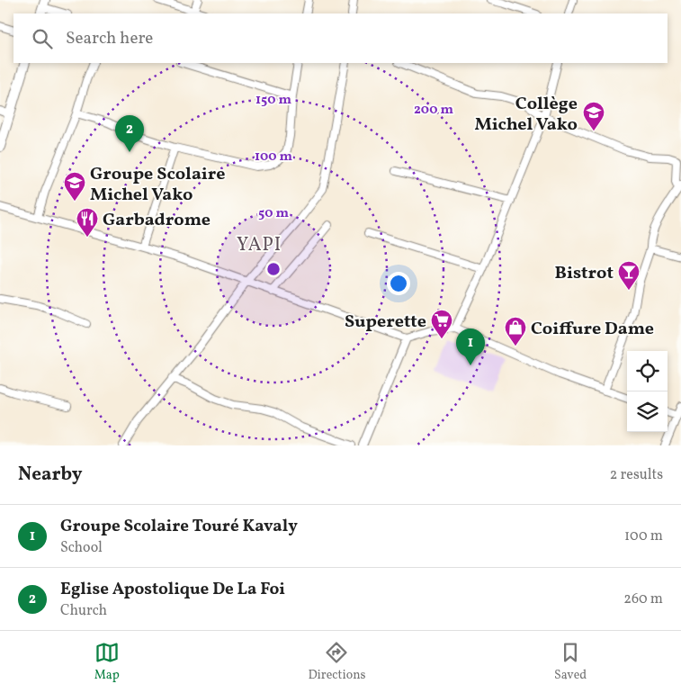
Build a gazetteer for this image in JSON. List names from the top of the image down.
{
  "districts": ["YAPI"],
  "places": {
    "school or university": ["Collège Michel Vako", "Groupe Scolaire Michel Vako"],
    "restaurant": ["Garbadrome"],
    "bar": ["Bistrot"],
    "supermarket": ["Superette"],
    "shop": ["Coiffure Dame"]
  },
  "page": {
    "search": "Search here",
    "pins": ["2", "1"],
    "heading": ["Nearby", "2 results"],
    "list": [
      {
        "mark": "1",
        "name": "Groupe Scolaire Touré Kavaly",
        "note": "School",
        "value": "100 m"
      },
      {
        "mark": "2",
        "name": "Eglise Apostolique De La Foi",
        "note": "Church",
        "value": "260 m"
      }
    ],
    "nav": ["Map", "Directions", "Saved"]
  },
  "rings": [
    "150 m",
    "200 m",
    "100 m",
    "50 m"
  ]
}
